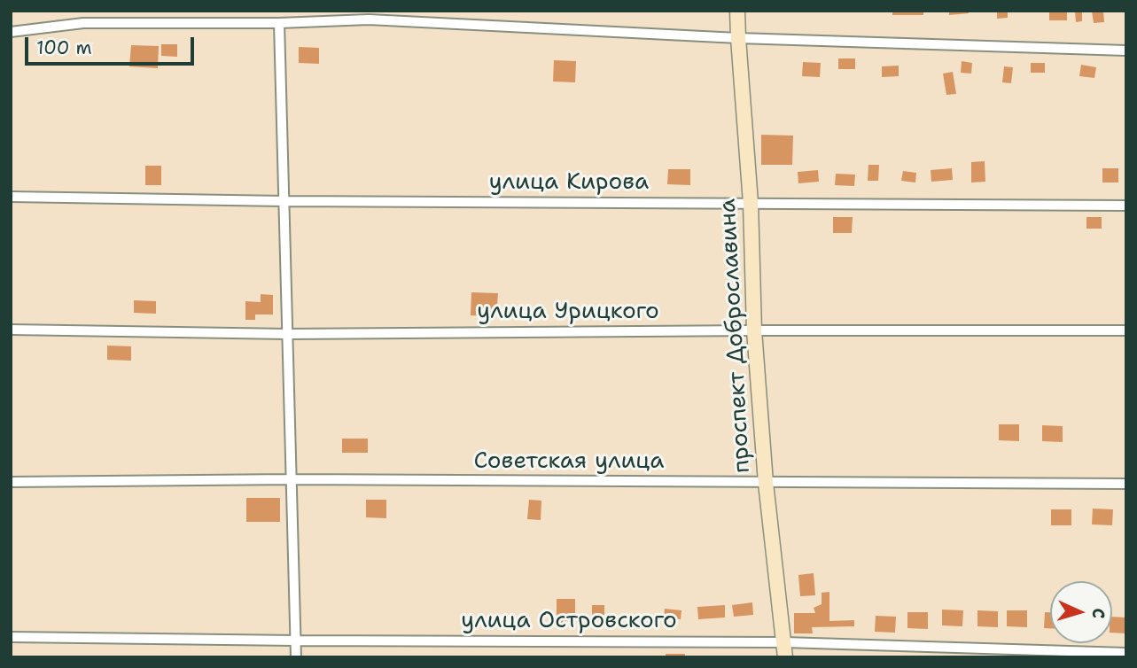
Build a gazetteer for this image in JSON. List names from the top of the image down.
{
  "streets": {
    "street": [
      "улица Кирова",
      "улица Урицкого",
      "проспект Доброславина",
      "Советская улица",
      "улица Островского"
    ]
  },
  "crossings": [
    ["улица Кирова", "проспект Доброславина"],
    ["улица Урицкого", "проспект Доброславина"],
    ["проспект Доброславина", "Советская улица"],
    ["проспект Доброславина", "улица Островского"]
  ],
  "scale_bar": "100 m",
  "north": "right"
}
